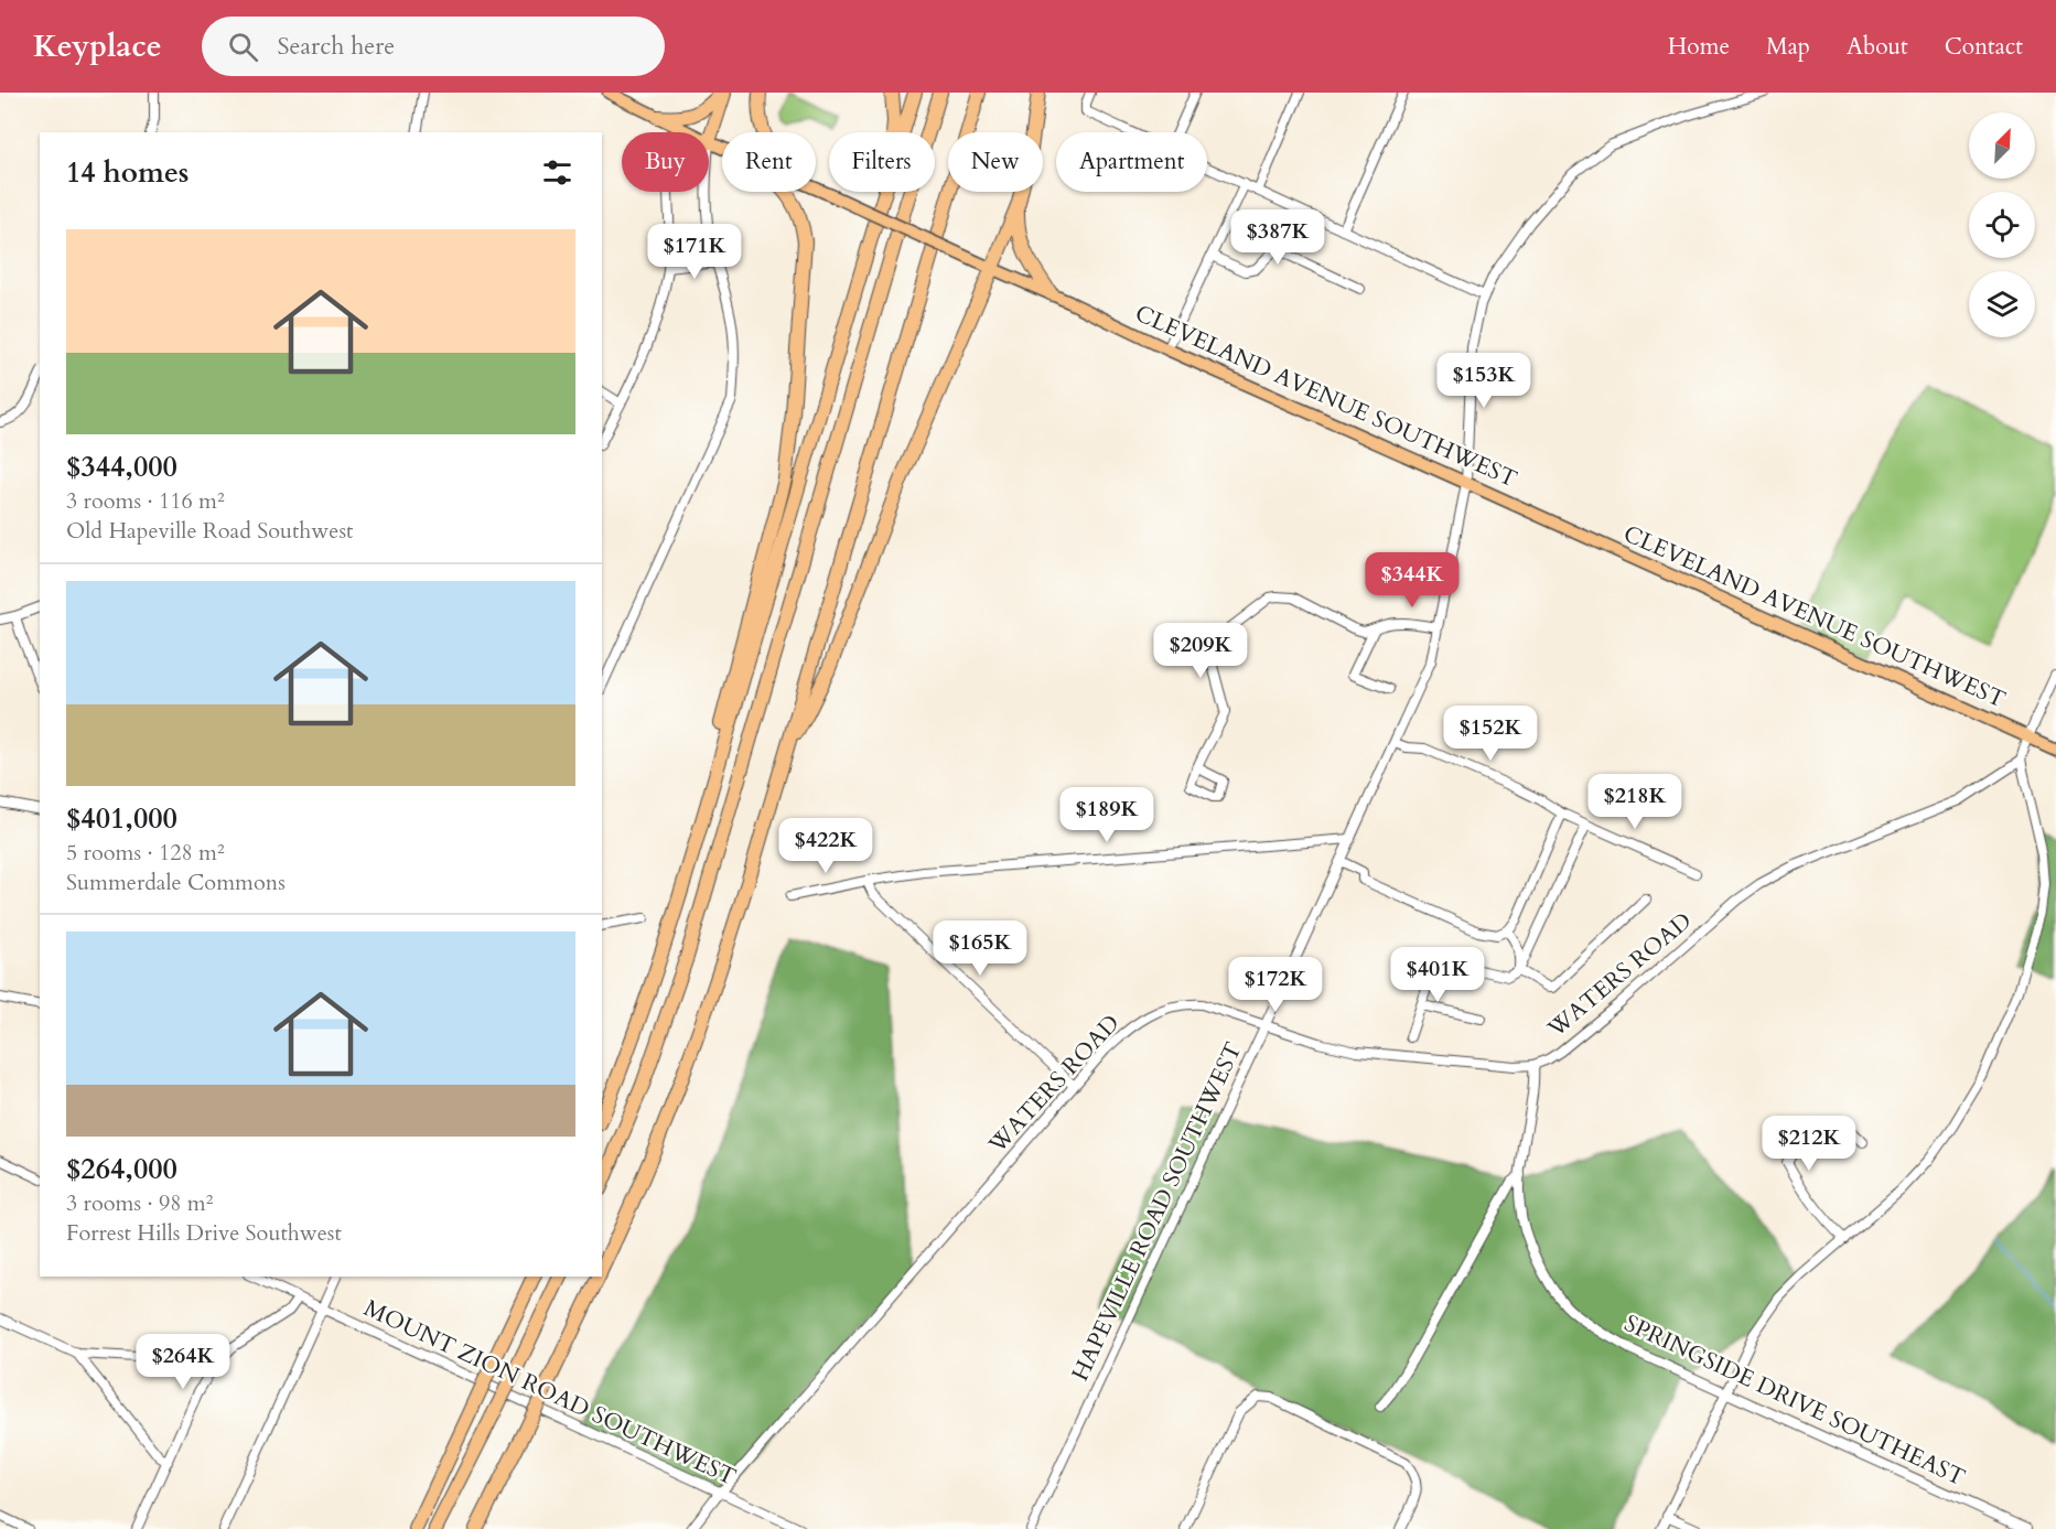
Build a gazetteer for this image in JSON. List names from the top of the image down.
{
  "streets": {
    "main road": ["CLEVELAND AVENUE SOUTHWEST"],
    "street": [
      "WATERS ROAD",
      "HAPEVILLE ROAD SOUTHWEST",
      "MOUNT ZION ROAD SOUTHWEST",
      "SPRINGSIDE DRIVE SOUTHEAST"
    ]
  },
  "crossings": [
    ["CLEVELAND AVENUE SOUTHWEST", "HAPEVILLE ROAD SOUTHWEST"],
    ["WATERS ROAD", "HAPEVILLE ROAD SOUTHWEST"],
    ["WATERS ROAD", "MOUNT ZION ROAD SOUTHWEST"],
    ["WATERS ROAD", "SPRINGSIDE DRIVE SOUTHEAST"]
  ],
  "north": "top right",
  "page": {
    "header": "Keyplace",
    "search": "Search here",
    "nav": [
      "Home",
      "Map",
      "About",
      "Contact"
    ],
    "chip": [
      "Buy",
      "Rent",
      "Filters",
      "New",
      "Apartment"
    ],
    "heading": "14 homes",
    "price": [
      "$387K",
      "$171K",
      "$153K",
      "$344K",
      "$209K",
      "$152K",
      "$218K",
      "$189K",
      "$422K",
      "$165K",
      "$401K",
      "$172K",
      "$212K",
      "$264K"
    ],
    "list": [
      {
        "name": "$344,000",
        "note": "3 rooms · 116 m² · Old Hapeville Road Southwest"
      },
      {
        "name": "$401,000",
        "note": "5 rooms · 128 m² · Summerdale Commons"
      },
      {
        "name": "$264,000",
        "note": "3 rooms · 98 m² · Forrest Hills Drive Southwest"
      }
    ]
  }
}
